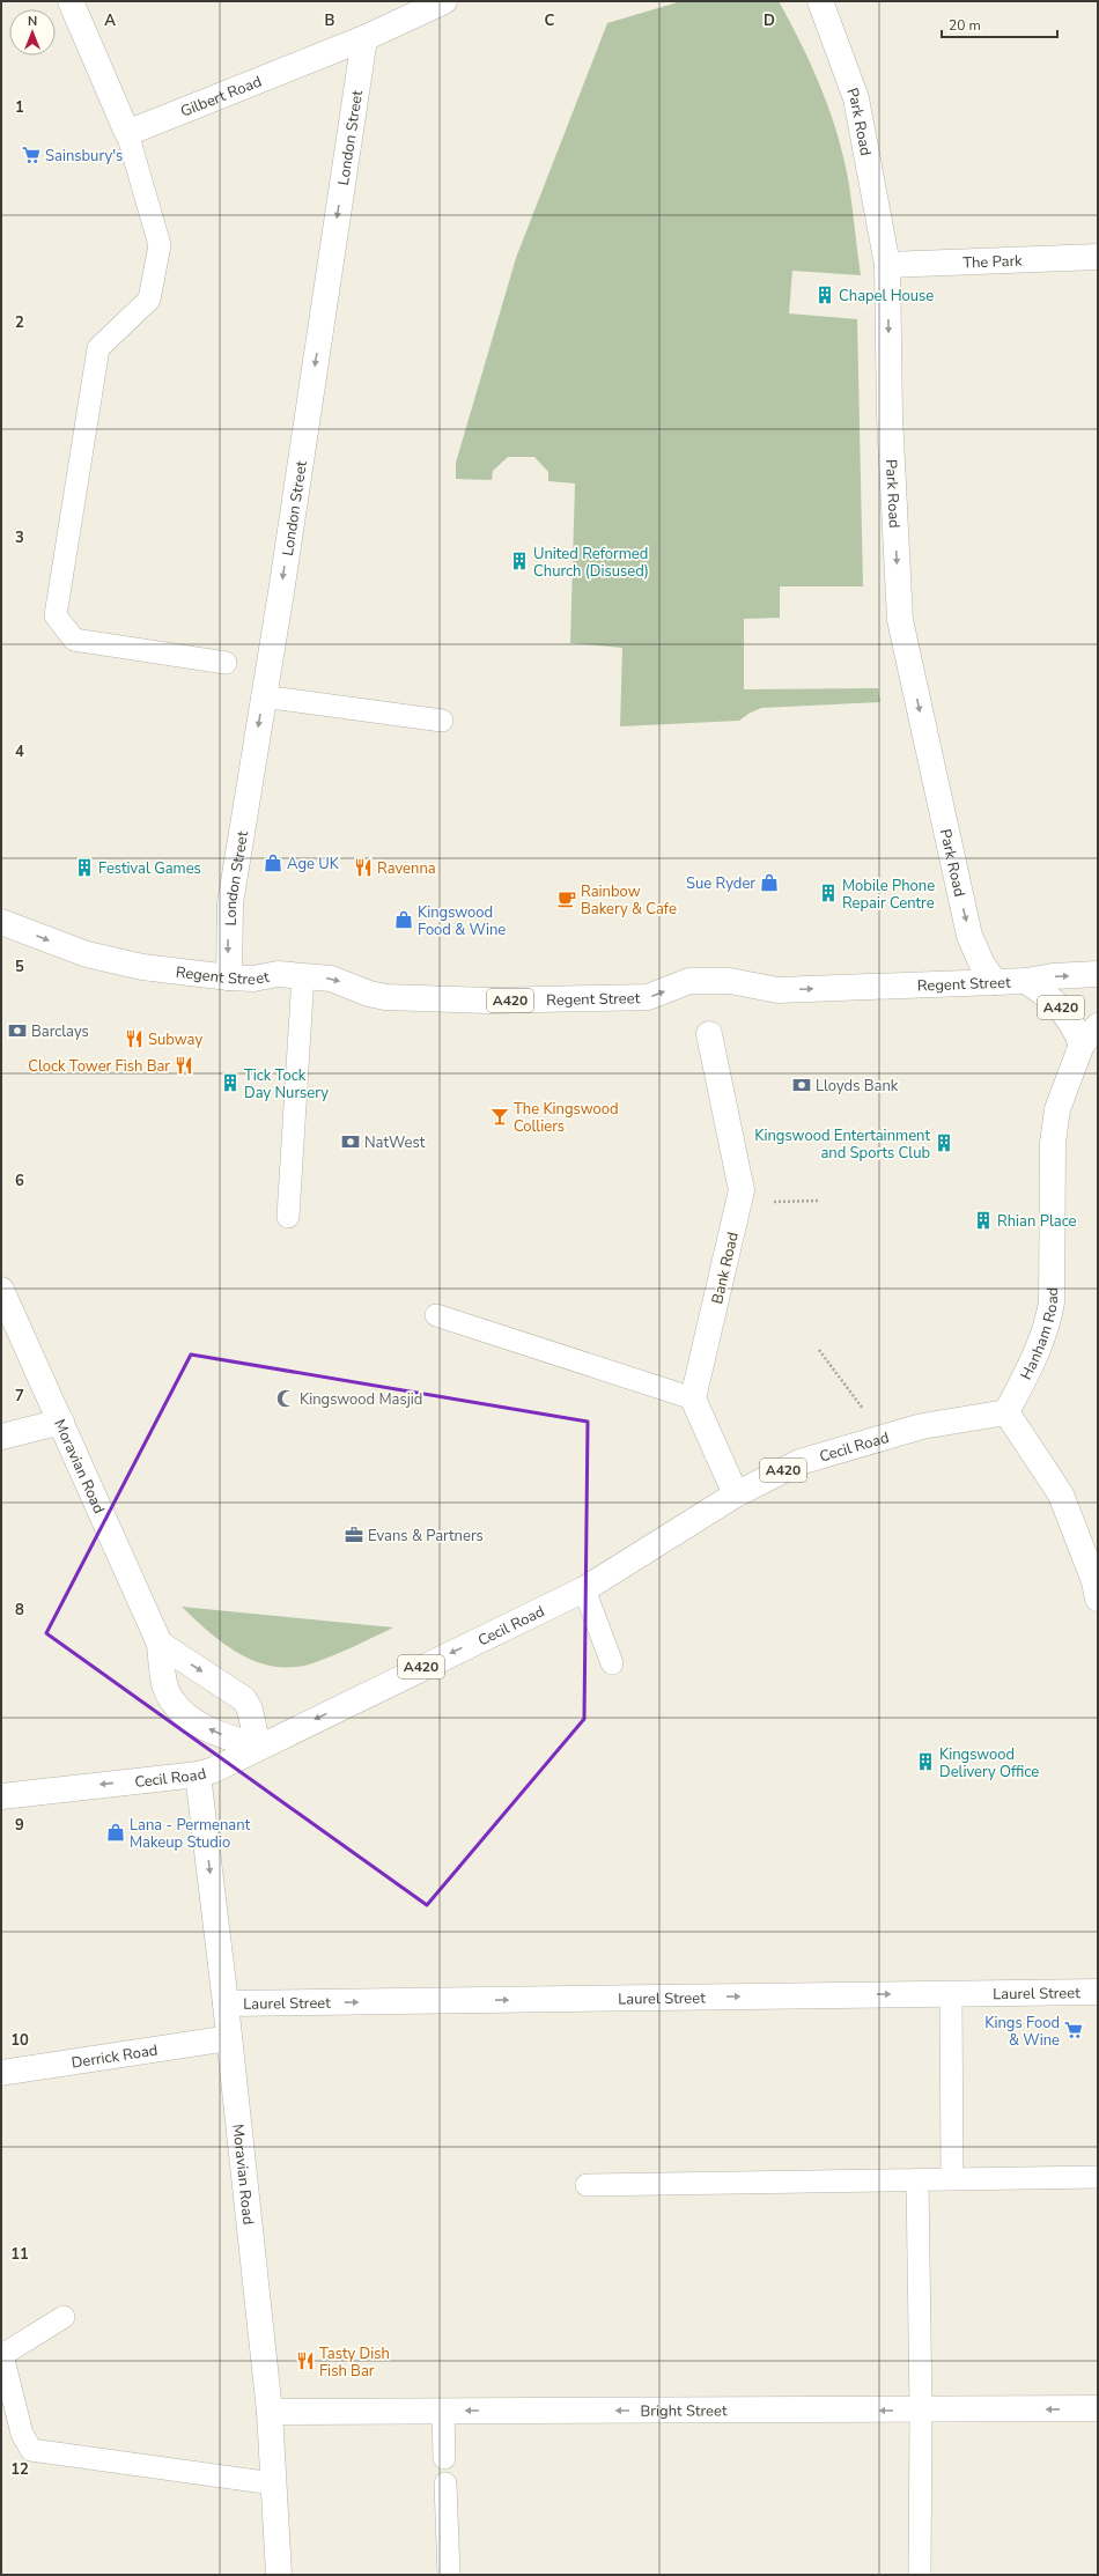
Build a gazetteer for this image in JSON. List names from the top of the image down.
{
  "streets": {
    "street": [
      "Gilbert Road",
      "Park Road",
      "London Street",
      "The Park",
      "Regent Street",
      "A420",
      "Bank Road",
      "Hanham Road",
      "Cecil Road",
      "Moravian Road",
      "Laurel Street",
      "Derrick Road",
      "Bright Street"
    ]
  },
  "crossings": [
    ["Gilbert Road", "London Street"],
    ["Park Road", "The Park"],
    ["Park Road", "Regent Street"],
    ["London Street", "Regent Street"],
    ["Regent Street", "A420"],
    ["A420", "Hanham Road"],
    ["Hanham Road", "Cecil Road"],
    ["Cecil Road", "Moravian Road"],
    ["Moravian Road", "Laurel Street"],
    ["Moravian Road", "Derrick Road"],
    ["Moravian Road", "Bright Street"]
  ],
  "one_way": [
    "Park Road",
    "London Street",
    "Regent Street",
    "Cecil Road",
    "Laurel Street",
    "Bright Street"
  ],
  "places": {
    "supermarket": ["Sainsbury's", "Kings Food & Wine"],
    "building": [
      "Chapel House",
      "United Reformed Church (Disused)",
      "Festival Games",
      "Mobile Phone Repair Centre",
      "Tick Tock Day Nursery",
      "Kingswood Entertainment and Sports Club",
      "Rhian Place",
      "Kingswood Delivery Office"
    ],
    "shop": [
      "Age UK",
      "Sue Ryder",
      "Kingswood Food & Wine",
      "Lana - Permenant Makeup Studio"
    ],
    "restaurant": [
      "Ravenna",
      "Subway",
      "Clock Tower Fish Bar",
      "Tasty Dish Fish Bar"
    ],
    "cafe": ["Rainbow Bakery & Cafe"],
    "bank": ["Barclays", "Lloyds Bank", "NatWest"],
    "bar": ["The Kingswood Colliers"],
    "mosque": ["Kingswood Masjid"],
    "office": ["Evans & Partners"]
  },
  "scale_bar": "20 m",
  "north": "top",
  "grid": {
    "columns": [
      "A",
      "B",
      "C",
      "D"
    ],
    "rows": [
      "1",
      "2",
      "3",
      "4",
      "5",
      "6",
      "7",
      "8",
      "9",
      "10",
      "11",
      "12"
    ]
  }
}
